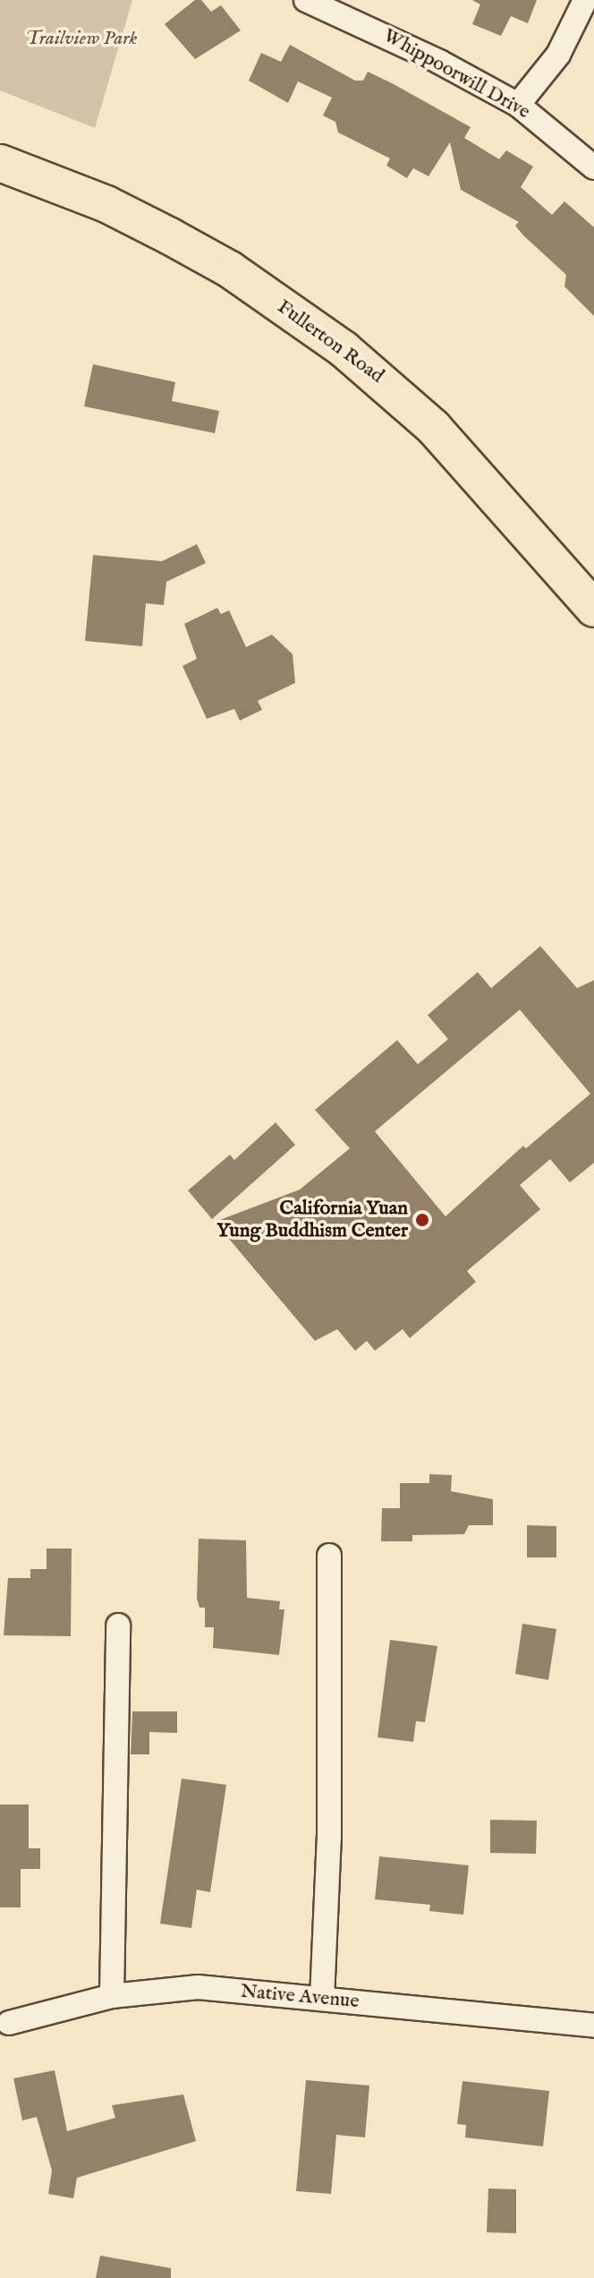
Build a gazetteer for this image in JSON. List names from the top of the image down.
{
  "streets": {
    "main road": ["Fullerton Road"],
    "street": ["Whippoorwill Drive", "Native Avenue"]
  },
  "parks": ["Trailview Park"],
  "places": ["California Yuan Yung Buddhism Center"]
}
